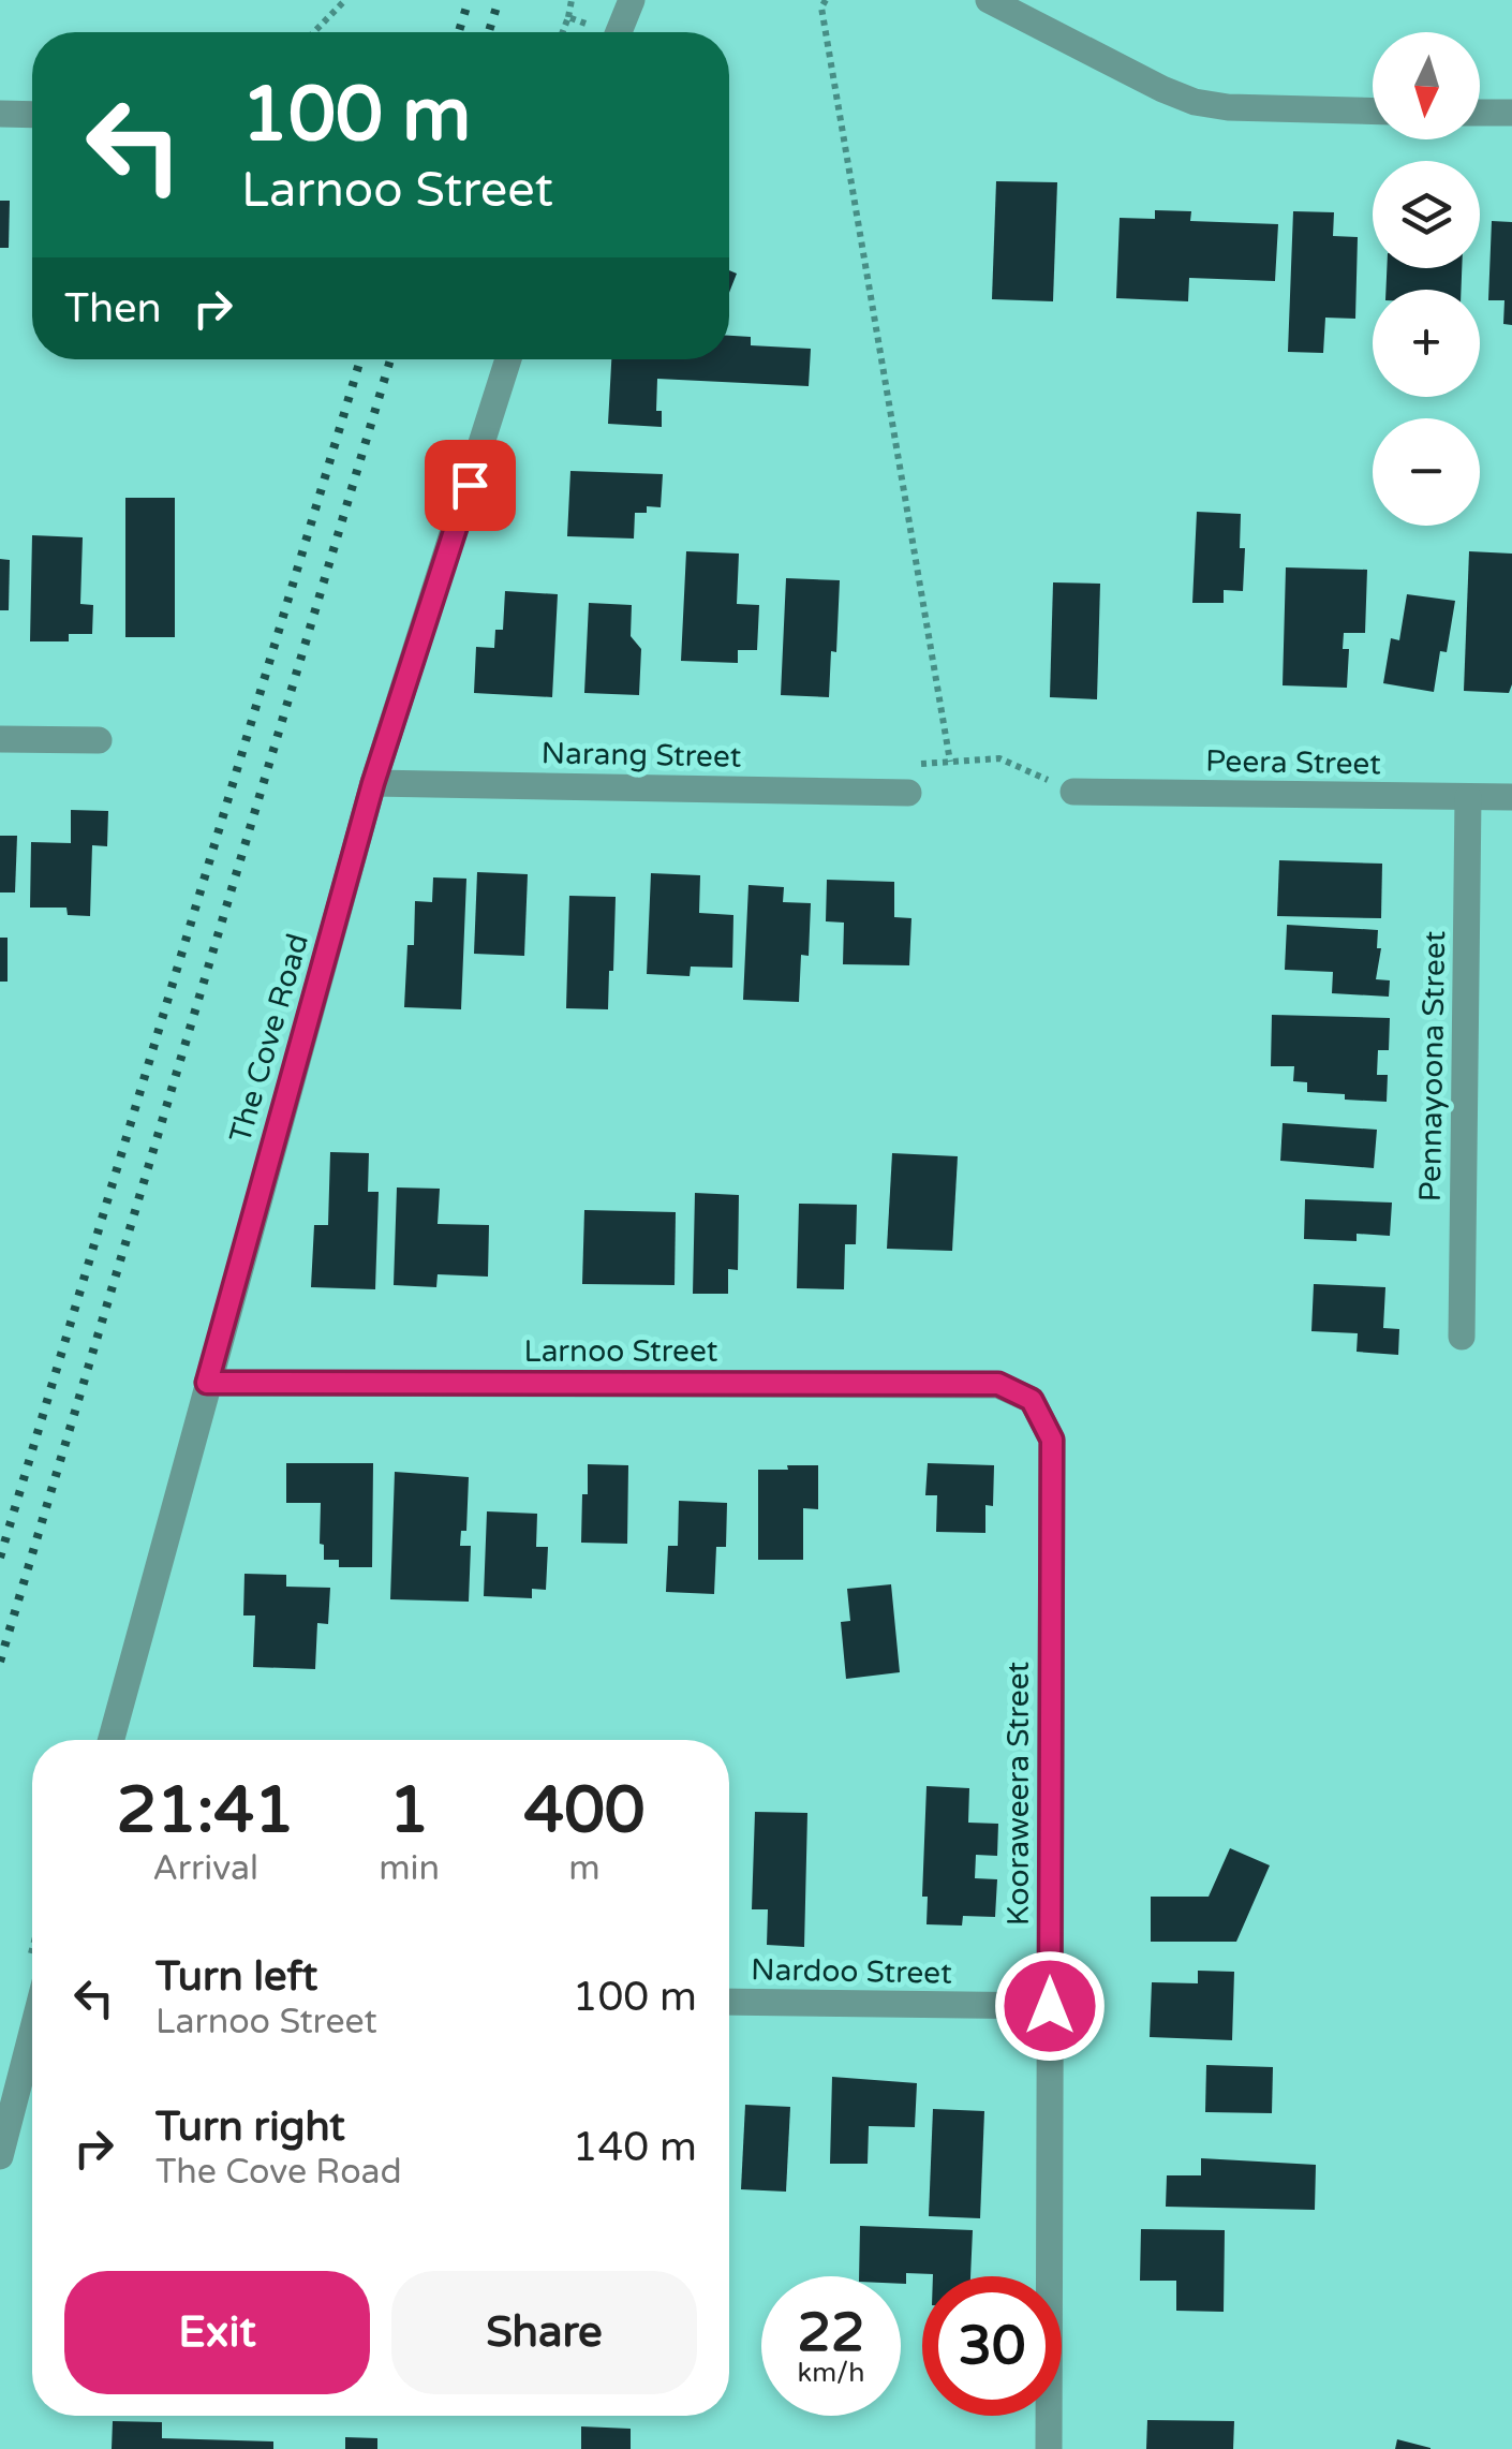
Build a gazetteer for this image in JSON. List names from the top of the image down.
{
  "streets": {
    "street": [
      "Narang Street",
      "Peera Street",
      "The Cove Road",
      "Pennayoona Street",
      "Larnoo Street",
      "Kooraweera Street",
      "Nardoo Street"
    ]
  },
  "crossings": [
    ["Narang Street", "The Cove Road"],
    ["Peera Street", "Pennayoona Street"],
    ["The Cove Road", "Larnoo Street"],
    ["Larnoo Street", "Kooraweera Street"],
    ["Kooraweera Street", "Nardoo Street"]
  ],
  "north": "bottom",
  "page": {
    "map_buttons": ["+", "−"],
    "turn": ["100 m", "Larnoo Street"],
    "then": "Then",
    "eta": [
      "21:41",
      "Arrival",
      "1",
      "min",
      "400",
      "m"
    ],
    "list": [
      {
        "name": "Turn left",
        "note": "Larnoo Street",
        "value": "100 m"
      },
      {
        "name": "Turn right",
        "note": "The Cove Road",
        "value": "140 m"
      }
    ],
    "buttons": ["Exit", "Share"],
    "speed": "22 km/h",
    "limit": "30"
  }
}
